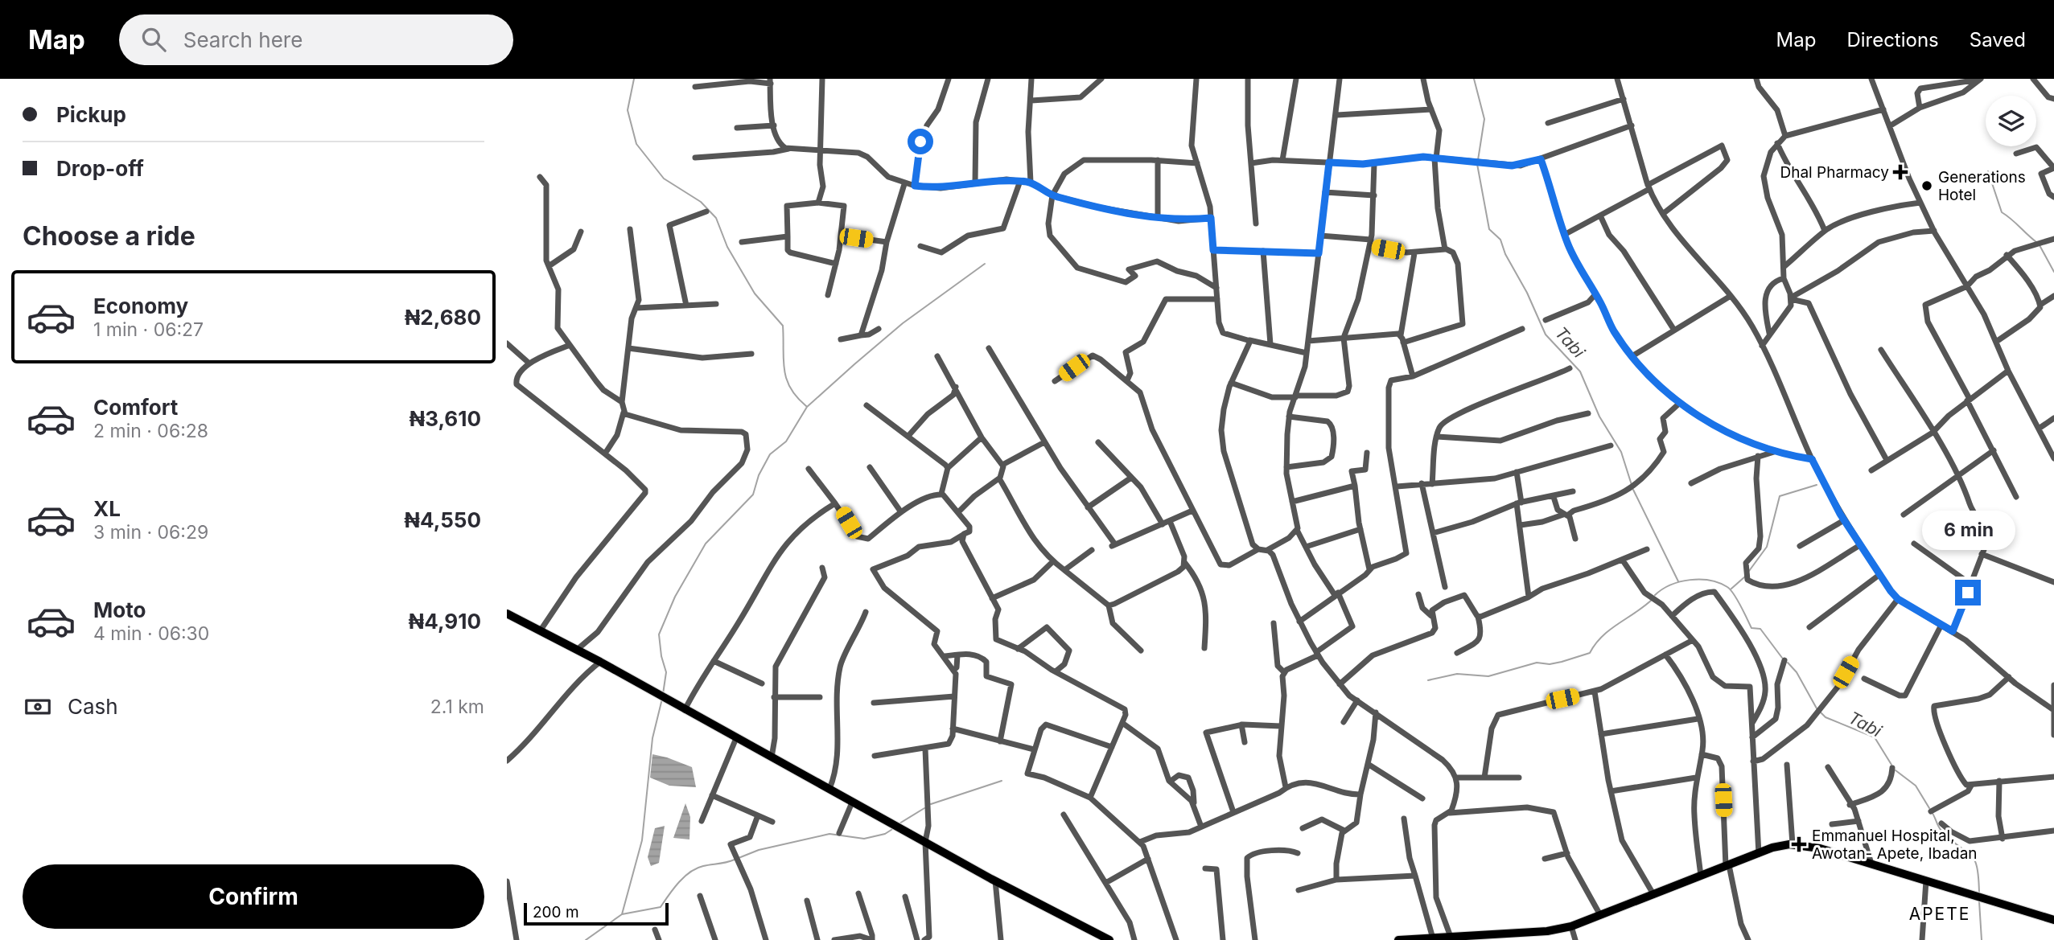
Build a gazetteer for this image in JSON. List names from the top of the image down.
{
  "districts": ["APETE"],
  "water": ["Tabi"],
  "places": {
    "health": ["Dhal Pharmacy", "Emmanuel Hospital, Awotan- Apete, Ibadan"],
    "other": ["Generations Hotel"]
  },
  "scale_bar": "200 m",
  "page": {
    "header": "Map",
    "search": "Search here",
    "nav": ["Map", "Directions", "Saved"],
    "banner": ["Pickup", "Drop-off"],
    "heading": "Choose a ride",
    "list": [
      {
        "name": "Economy",
        "note": "1 min · 06:27",
        "value": "₦2,680"
      },
      {
        "name": "Comfort",
        "note": "2 min · 06:28",
        "value": "₦3,610"
      },
      {
        "name": "XL",
        "note": "3 min · 06:29",
        "value": "₦4,550"
      },
      {
        "name": "Moto",
        "note": "4 min · 06:30",
        "value": "₦4,910"
      }
    ],
    "bubble": "6 min",
    "pay": ["Cash", "2.1 km"],
    "buttons": "Confirm",
    "scale": "200 m"
  }
}
